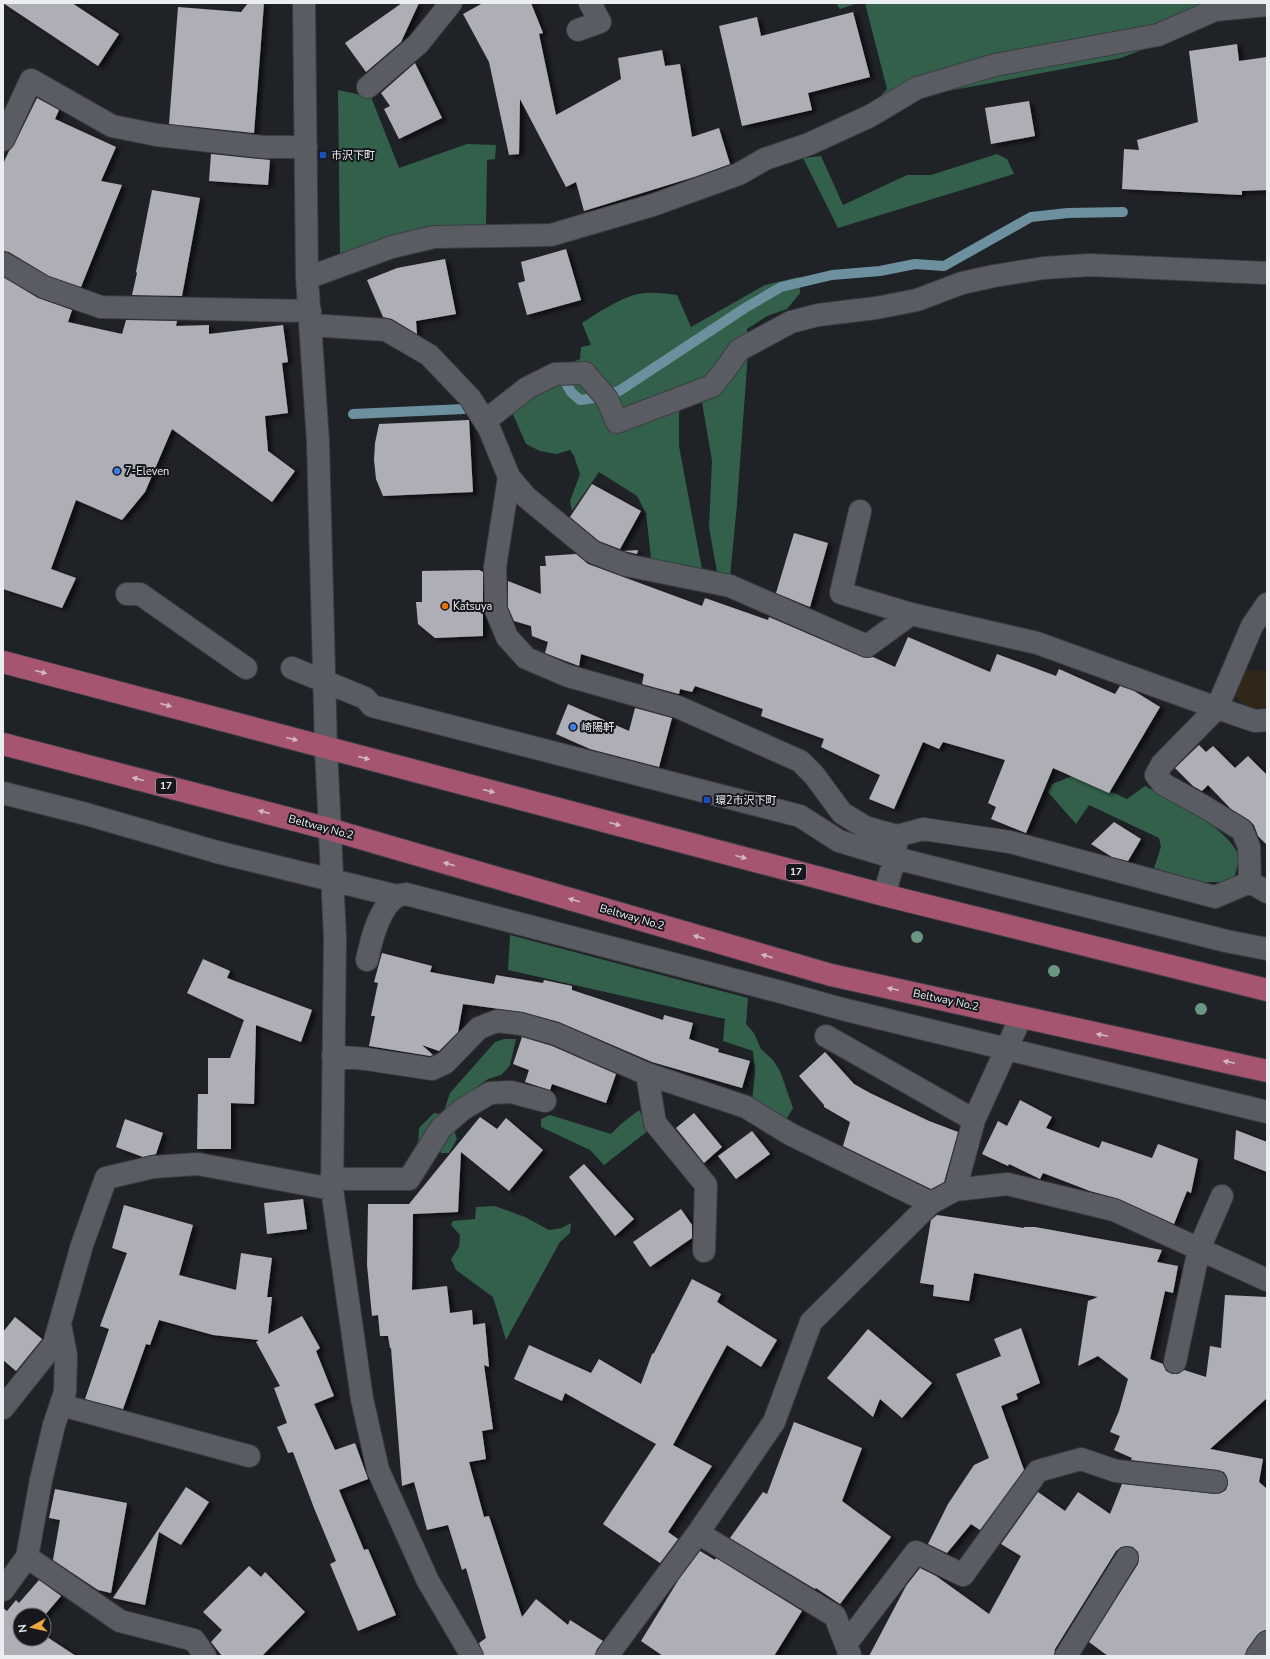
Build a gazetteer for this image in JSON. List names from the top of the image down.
{
  "streets": {
    "main road": ["17", "Beltway No.2"]
  },
  "places": {
    "transit": ["市沢下町", "環2市沢下町"],
    "other": ["7-Eleven", "Katsuya", "崎陽軒"]
  },
  "north": "left"
}
